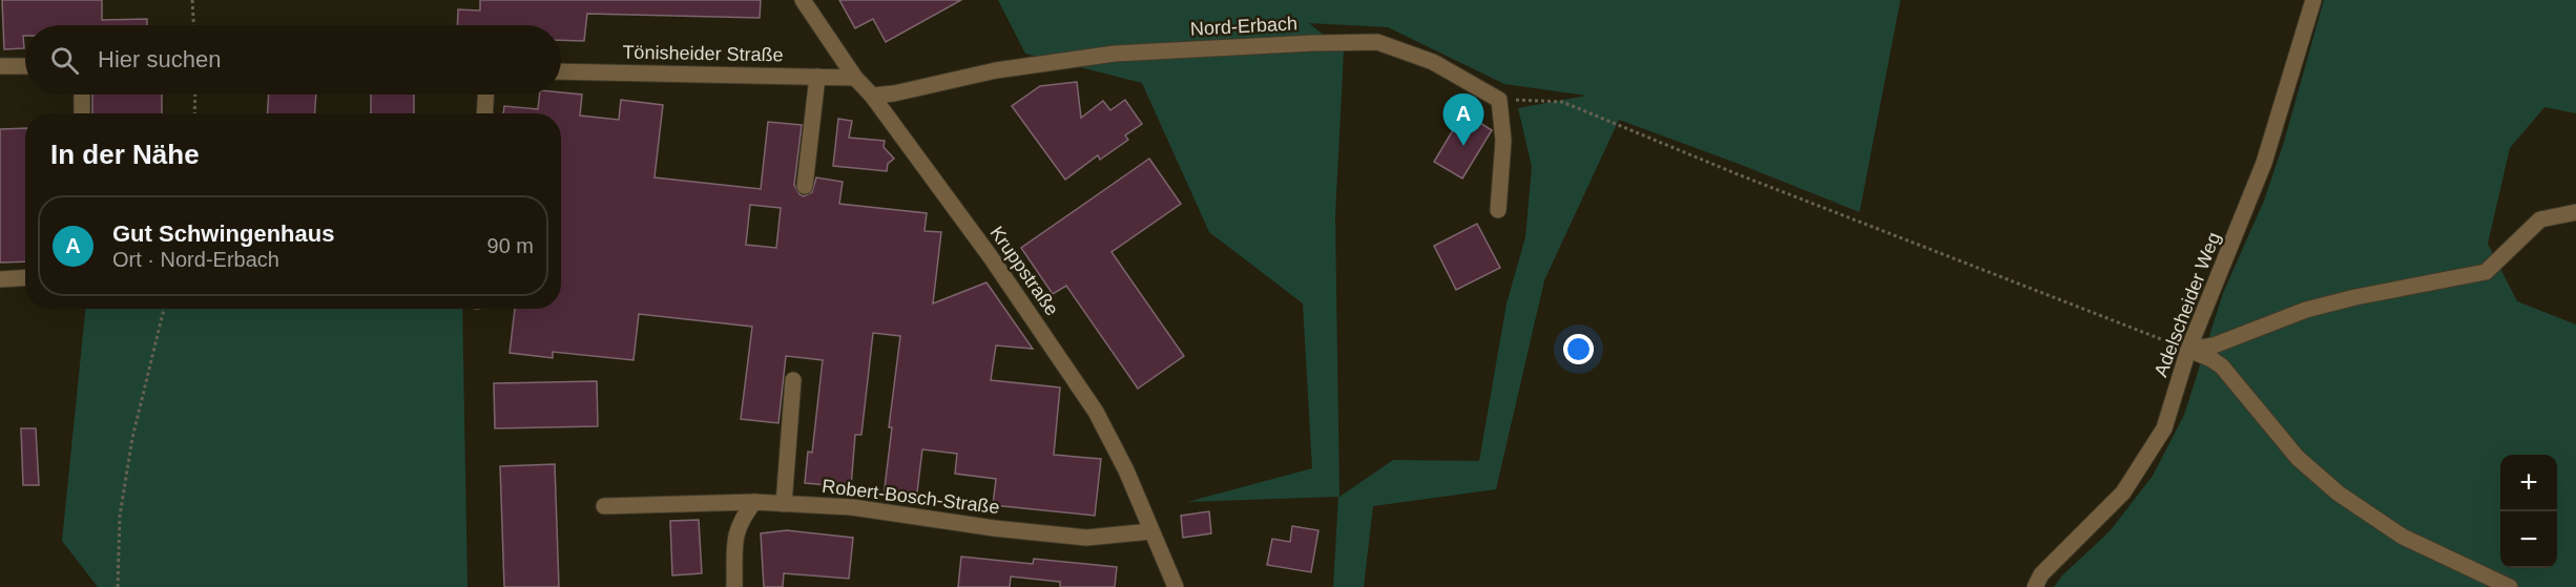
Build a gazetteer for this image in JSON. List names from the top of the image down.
{
  "streets": {
    "street": [
      "Nord-Erbach",
      "Tönisheider Straße",
      "Kruppstraße",
      "Adelscheider Weg",
      "Robert-Bosch-Straße"
    ]
  },
  "crossings": [
    ["Nord-Erbach", "Kruppstraße"],
    ["Tönisheider Straße", "Kruppstraße"],
    ["Kruppstraße", "Robert-Bosch-Straße"]
  ],
  "page": {
    "search": "Hier suchen",
    "pins": "A",
    "heading": "In der Nähe",
    "list": [
      {
        "mark": "A",
        "name": "Gut Schwingenhaus",
        "note": "Ort · Nord-Erbach",
        "value": "90 m"
      }
    ],
    "map_buttons": ["+", "−"]
  }
}
